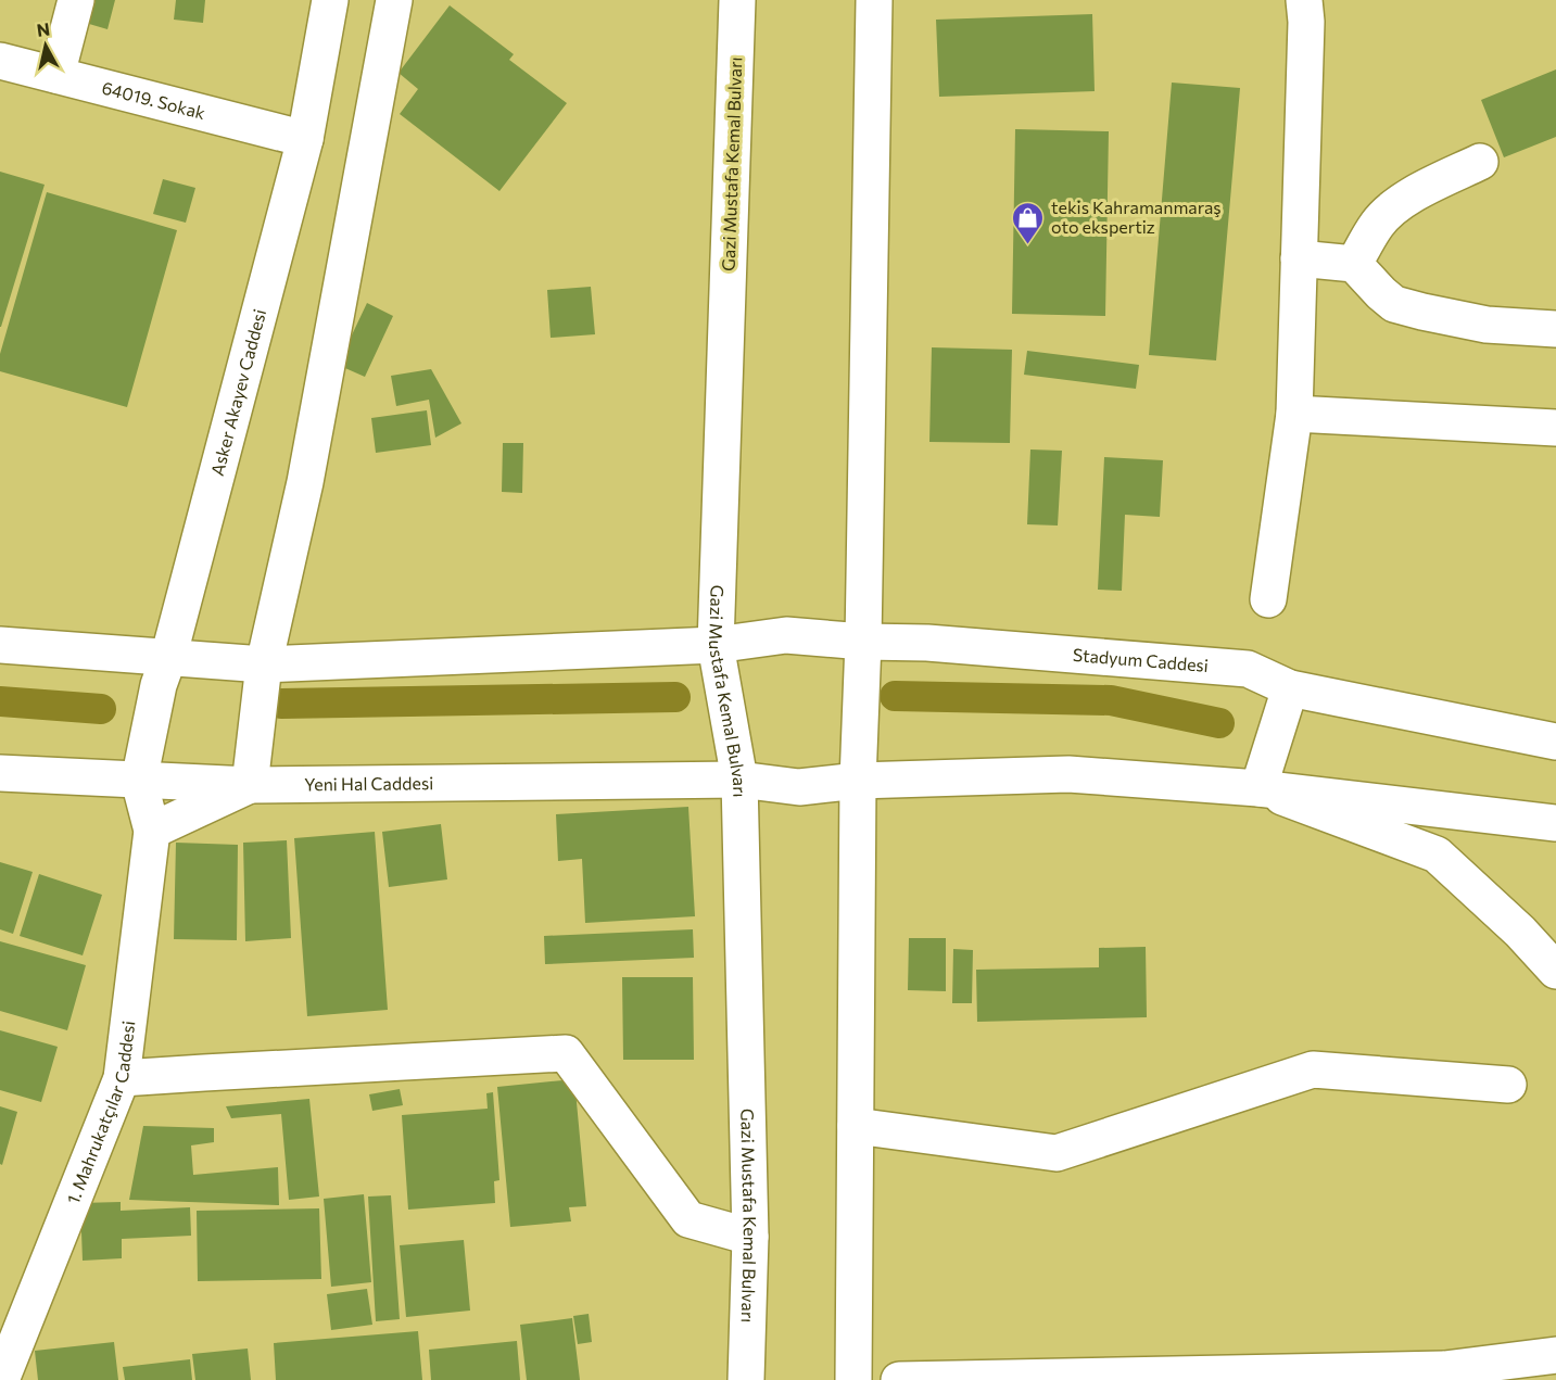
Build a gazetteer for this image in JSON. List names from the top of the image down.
{
  "streets": {
    "main road": [
      "64019. Sokak",
      "Gazi Mustafa Kemal Bulvarı",
      "Asker Akayev Caddesi",
      "Stadyum Caddesi",
      "Yeni Hal Caddesi",
      "1. Mahrukatçılar Caddesi"
    ]
  },
  "crossings": [
    ["64019. Sokak", "Asker Akayev Caddesi"],
    ["Gazi Mustafa Kemal Bulvarı", "Stadyum Caddesi"],
    ["Gazi Mustafa Kemal Bulvarı", "Yeni Hal Caddesi"],
    ["Asker Akayev Caddesi", "Yeni Hal Caddesi"],
    ["Asker Akayev Caddesi", "1. Mahrukatçılar Caddesi"],
    ["Yeni Hal Caddesi", "1. Mahrukatçılar Caddesi"]
  ],
  "places": {
    "shop": ["tekis Kahramanmaraş oto ekspertiz"]
  },
  "north": "top"
}
